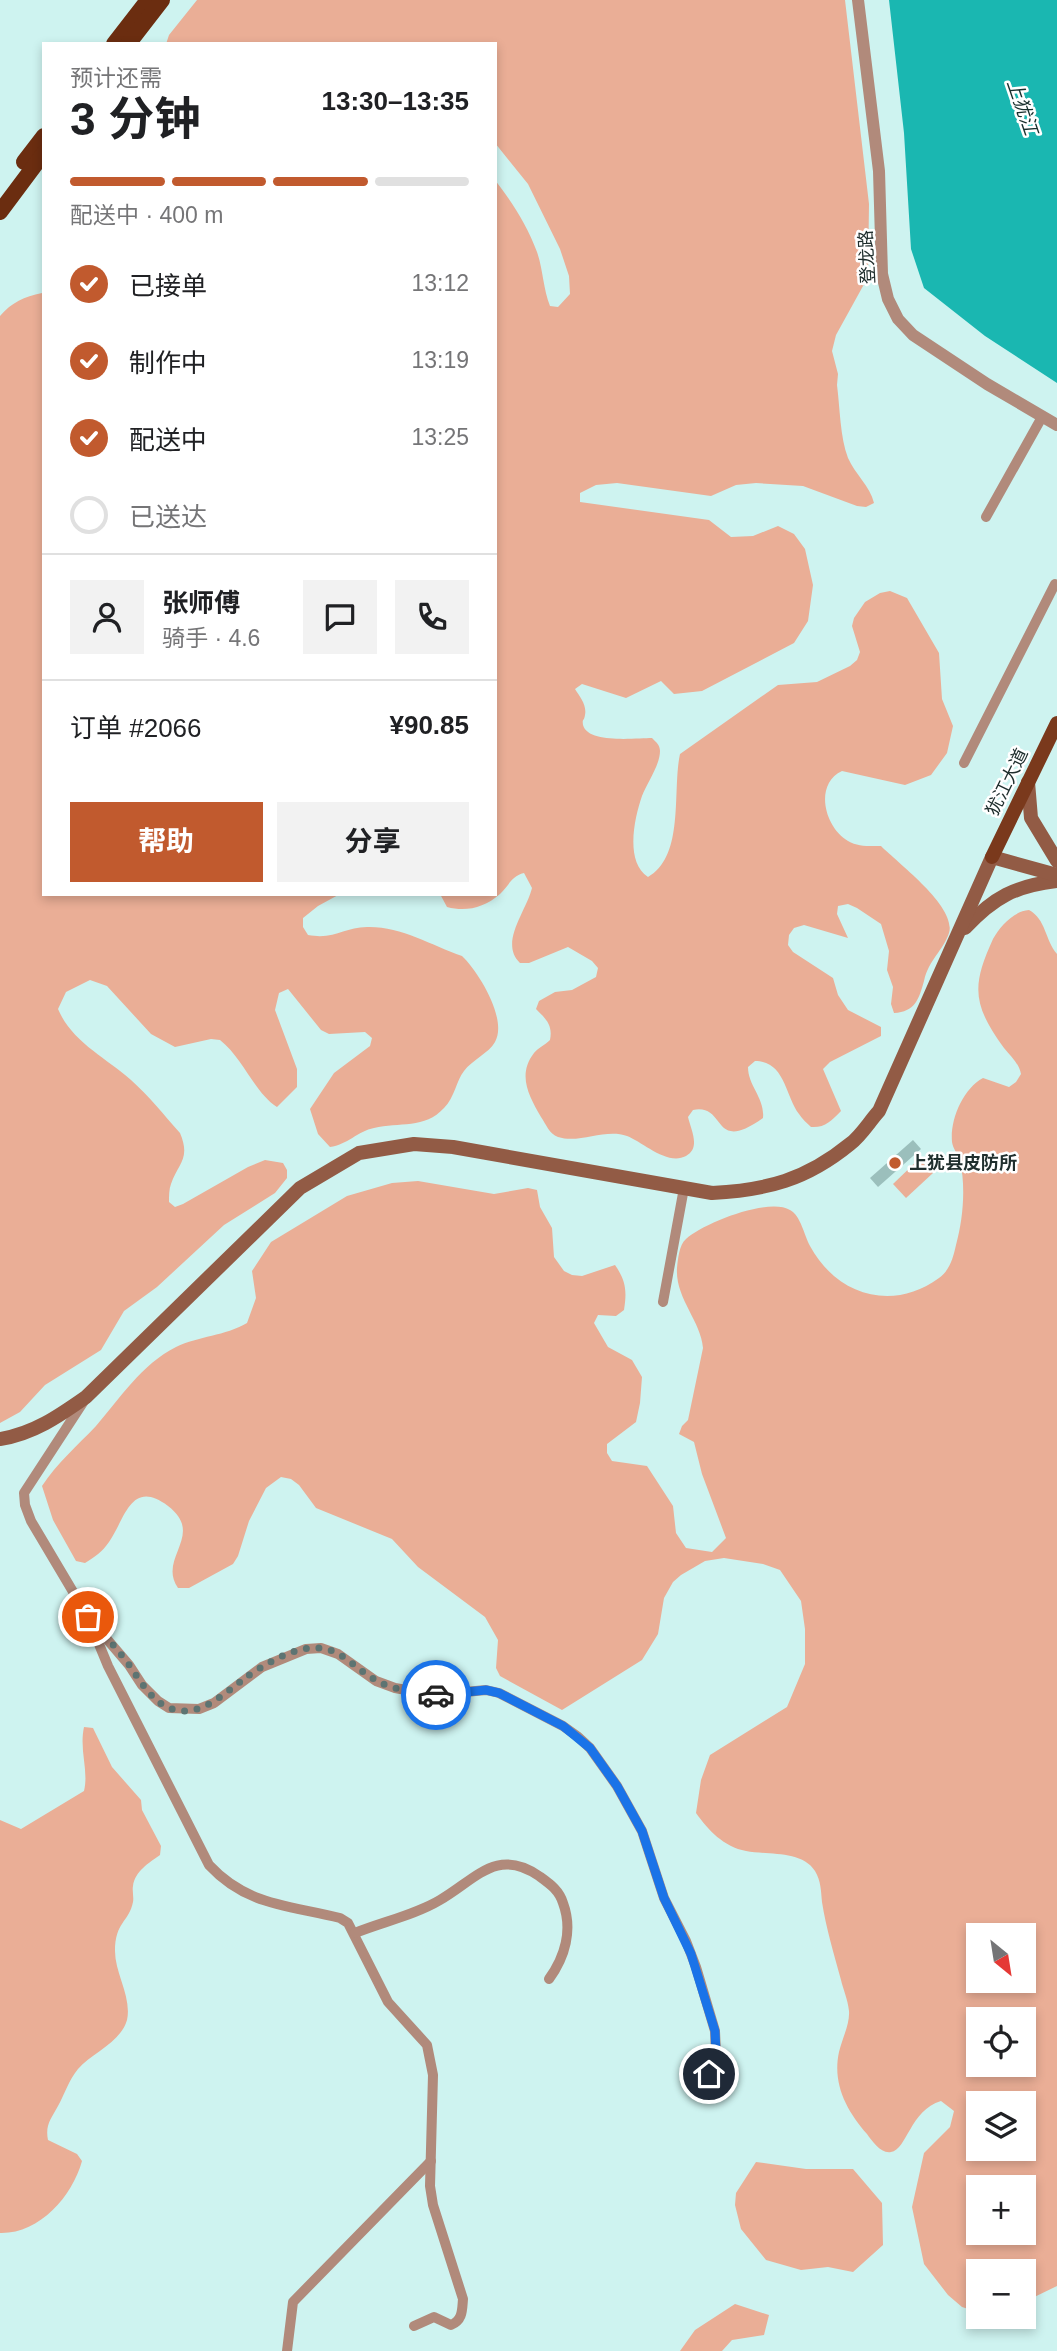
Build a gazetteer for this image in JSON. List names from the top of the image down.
{
  "streets": {
    "main road": ["犹江大道"],
    "street": ["登龙路"]
  },
  "water": ["上犹江"],
  "places": ["上犹县皮防所"],
  "north": "bottom right",
  "page": {
    "heading": ["3 分钟", "预计还需", "13:30–13:35"],
    "panel": [
      "张师傅",
      "骑手 · 4.6",
      "订单 #2066",
      "¥90.85"
    ],
    "bar": "配送中 · 400 m",
    "list": [
      ["已接单", "13:12"],
      ["制作中", "13:19"],
      ["配送中", "13:25"],
      "已送达"
    ],
    "buttons": ["帮助", "分享"],
    "map_buttons": ["+", "−"]
  }
}
